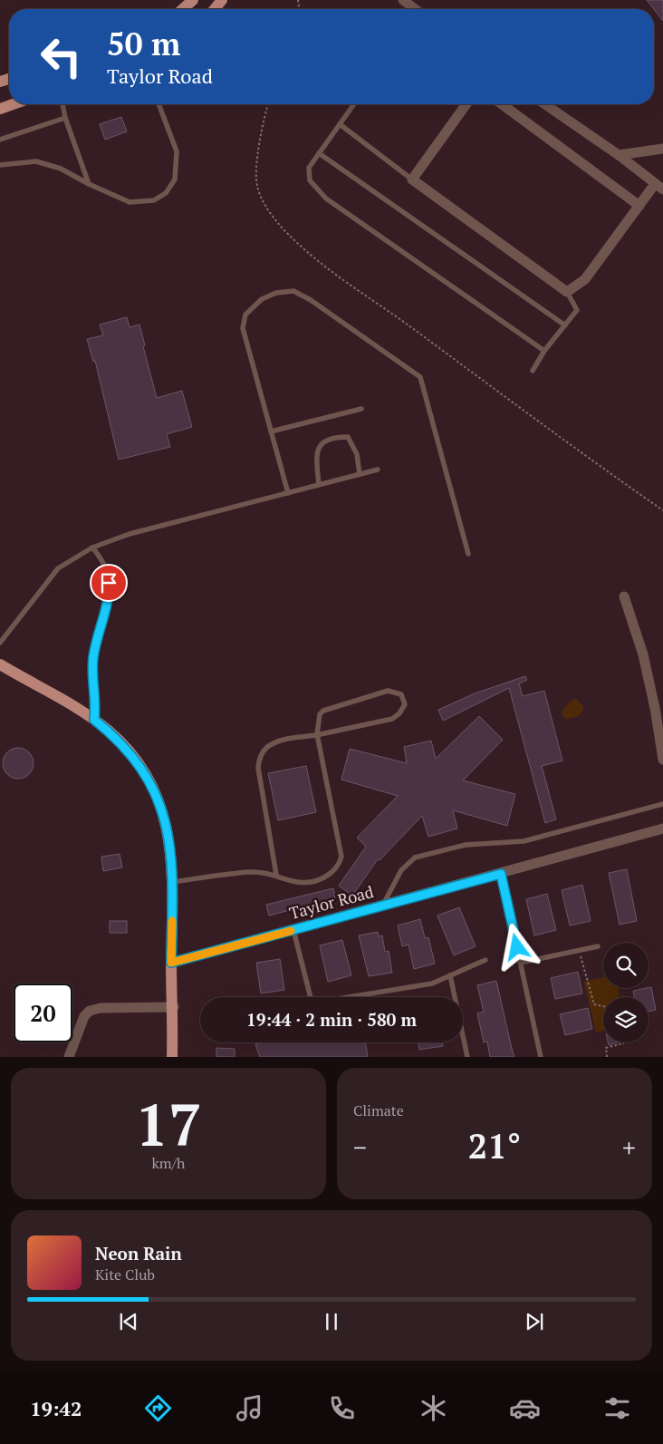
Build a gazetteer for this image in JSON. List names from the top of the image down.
{
  "streets": {
    "street": ["Taylor Road"]
  },
  "page": {
    "turn": ["50 m", "Taylor Road"],
    "limit": "20",
    "trip": "19:44 · 2 min · 580 m",
    "tile": [
      ["17", "km/h"],
      "Climate"
    ],
    "heat": ["−", "21°", "+"],
    "song": ["Neon Rain", "Kite Club"],
    "tabs": "19:42"
  }
}
